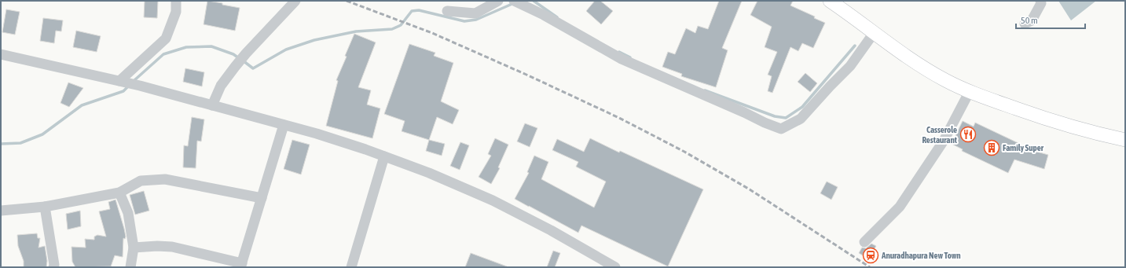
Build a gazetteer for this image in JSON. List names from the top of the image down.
{
  "places": {
    "restaurant": ["Casserole Restaurant"],
    "building": ["Family Super"],
    "station": ["Anuradhapura New Town"]
  },
  "scale_bar": "50 m"
}
